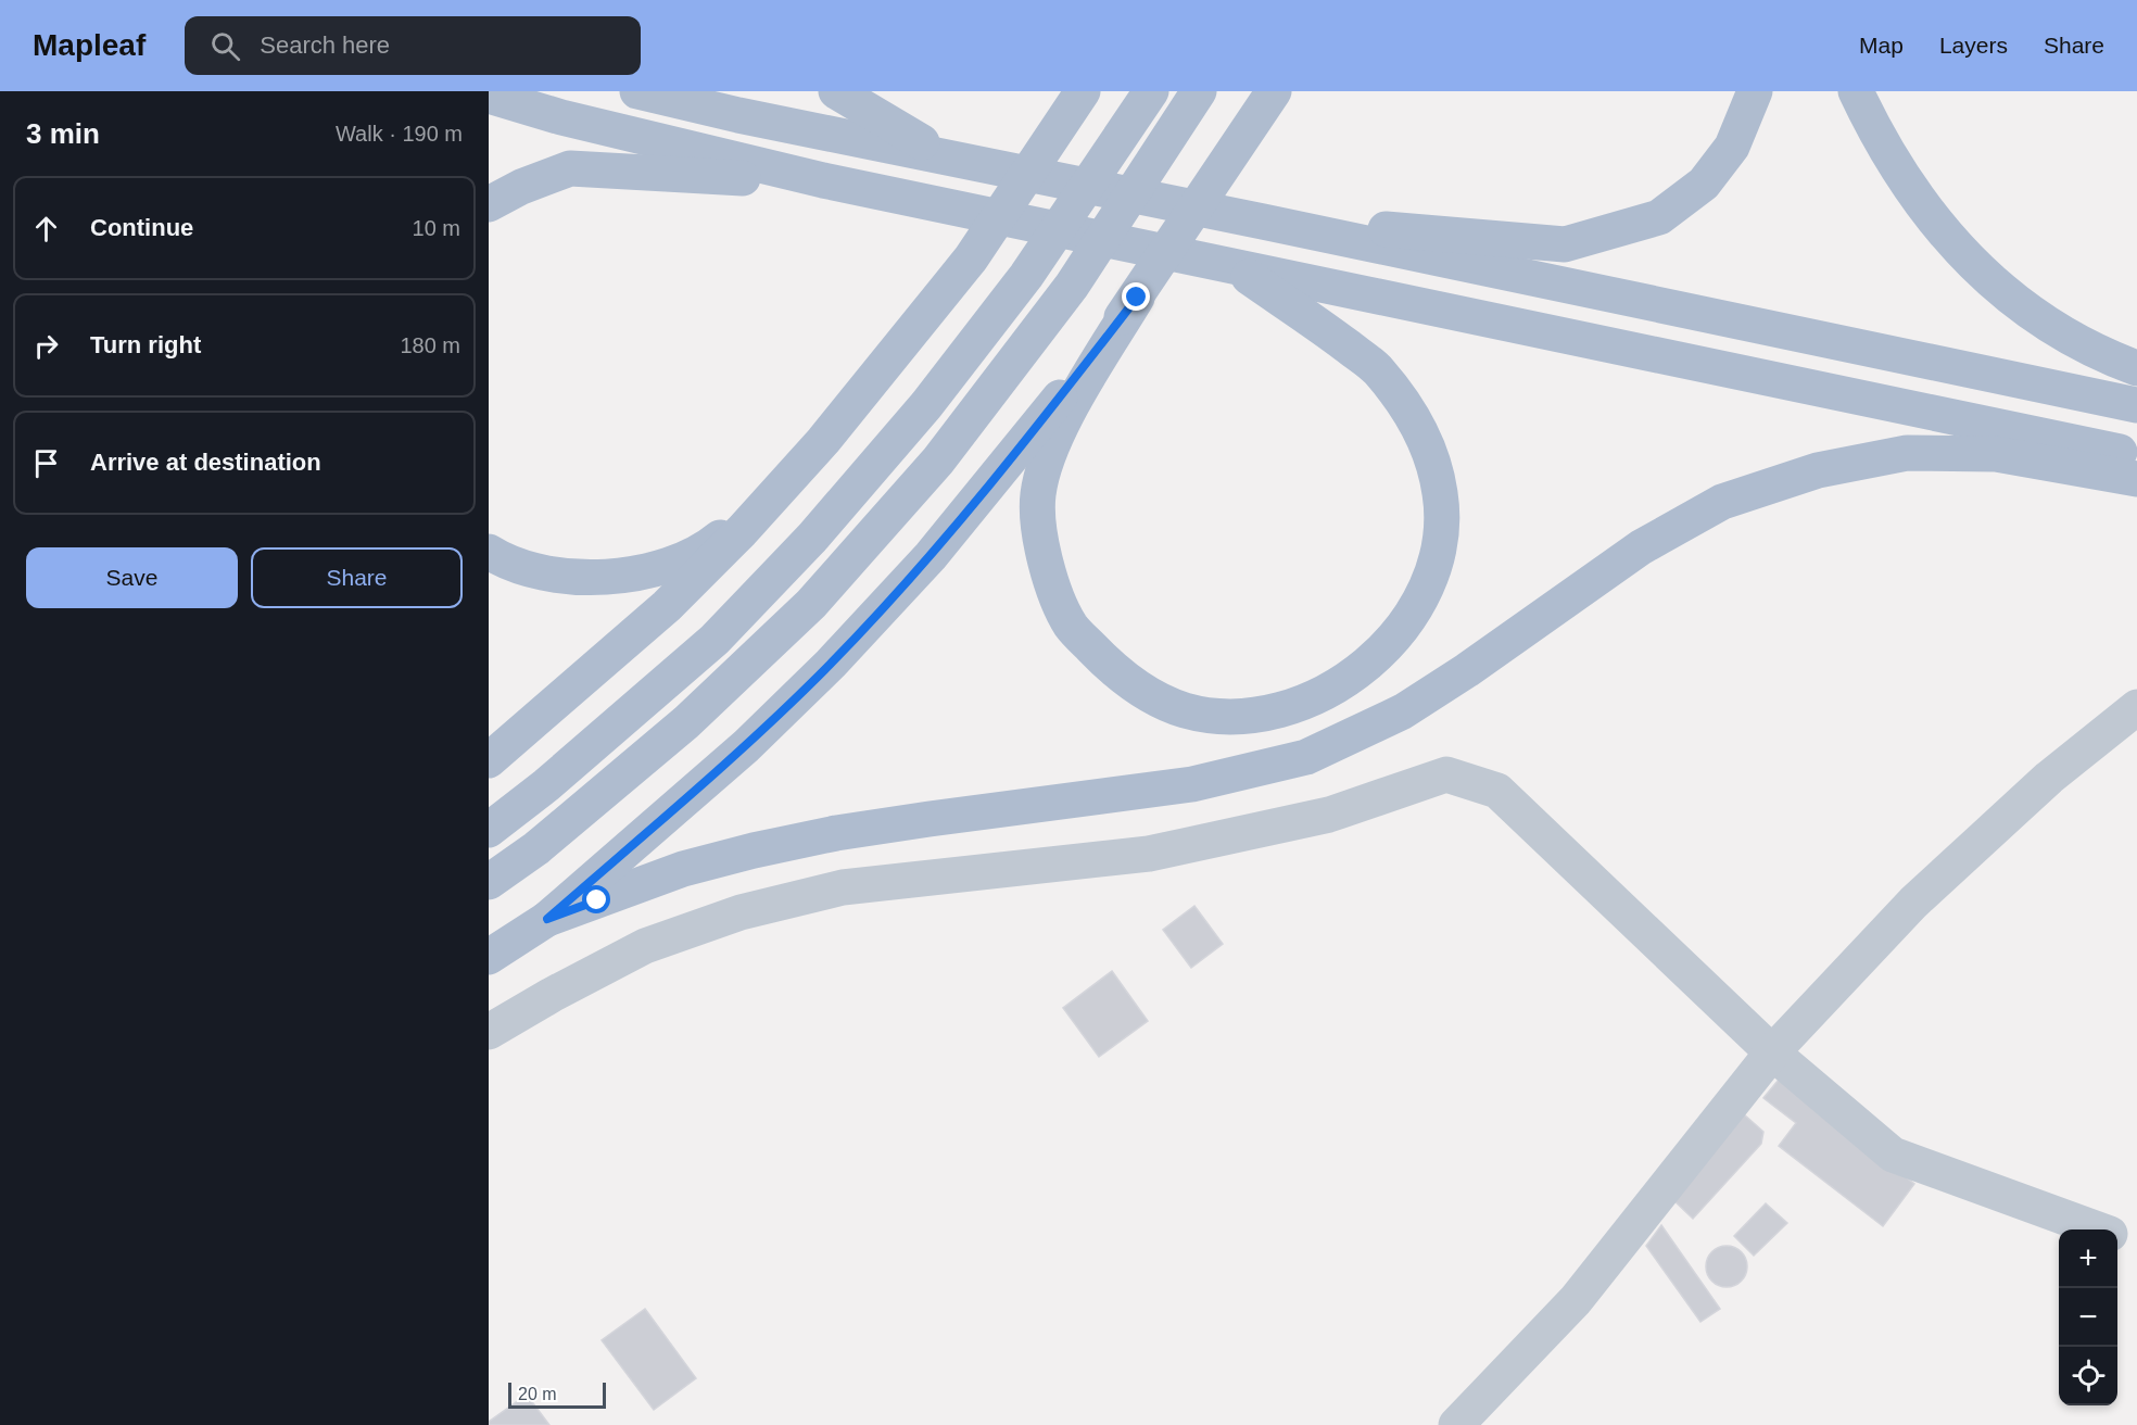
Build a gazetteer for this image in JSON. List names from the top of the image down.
{
  "scale_bar": "20 m",
  "page": {
    "header": "Mapleaf",
    "search": "Search here",
    "nav": ["Map", "Layers", "Share"],
    "heading": ["3 min", "Walk · 190 m"],
    "list": [
      ["Continue", "10 m"],
      ["Turn right", "180 m"],
      "Arrive at destination"
    ],
    "buttons": ["Save", "Share"],
    "map_buttons": ["+", "−"],
    "scale": "20 m"
  }
}
